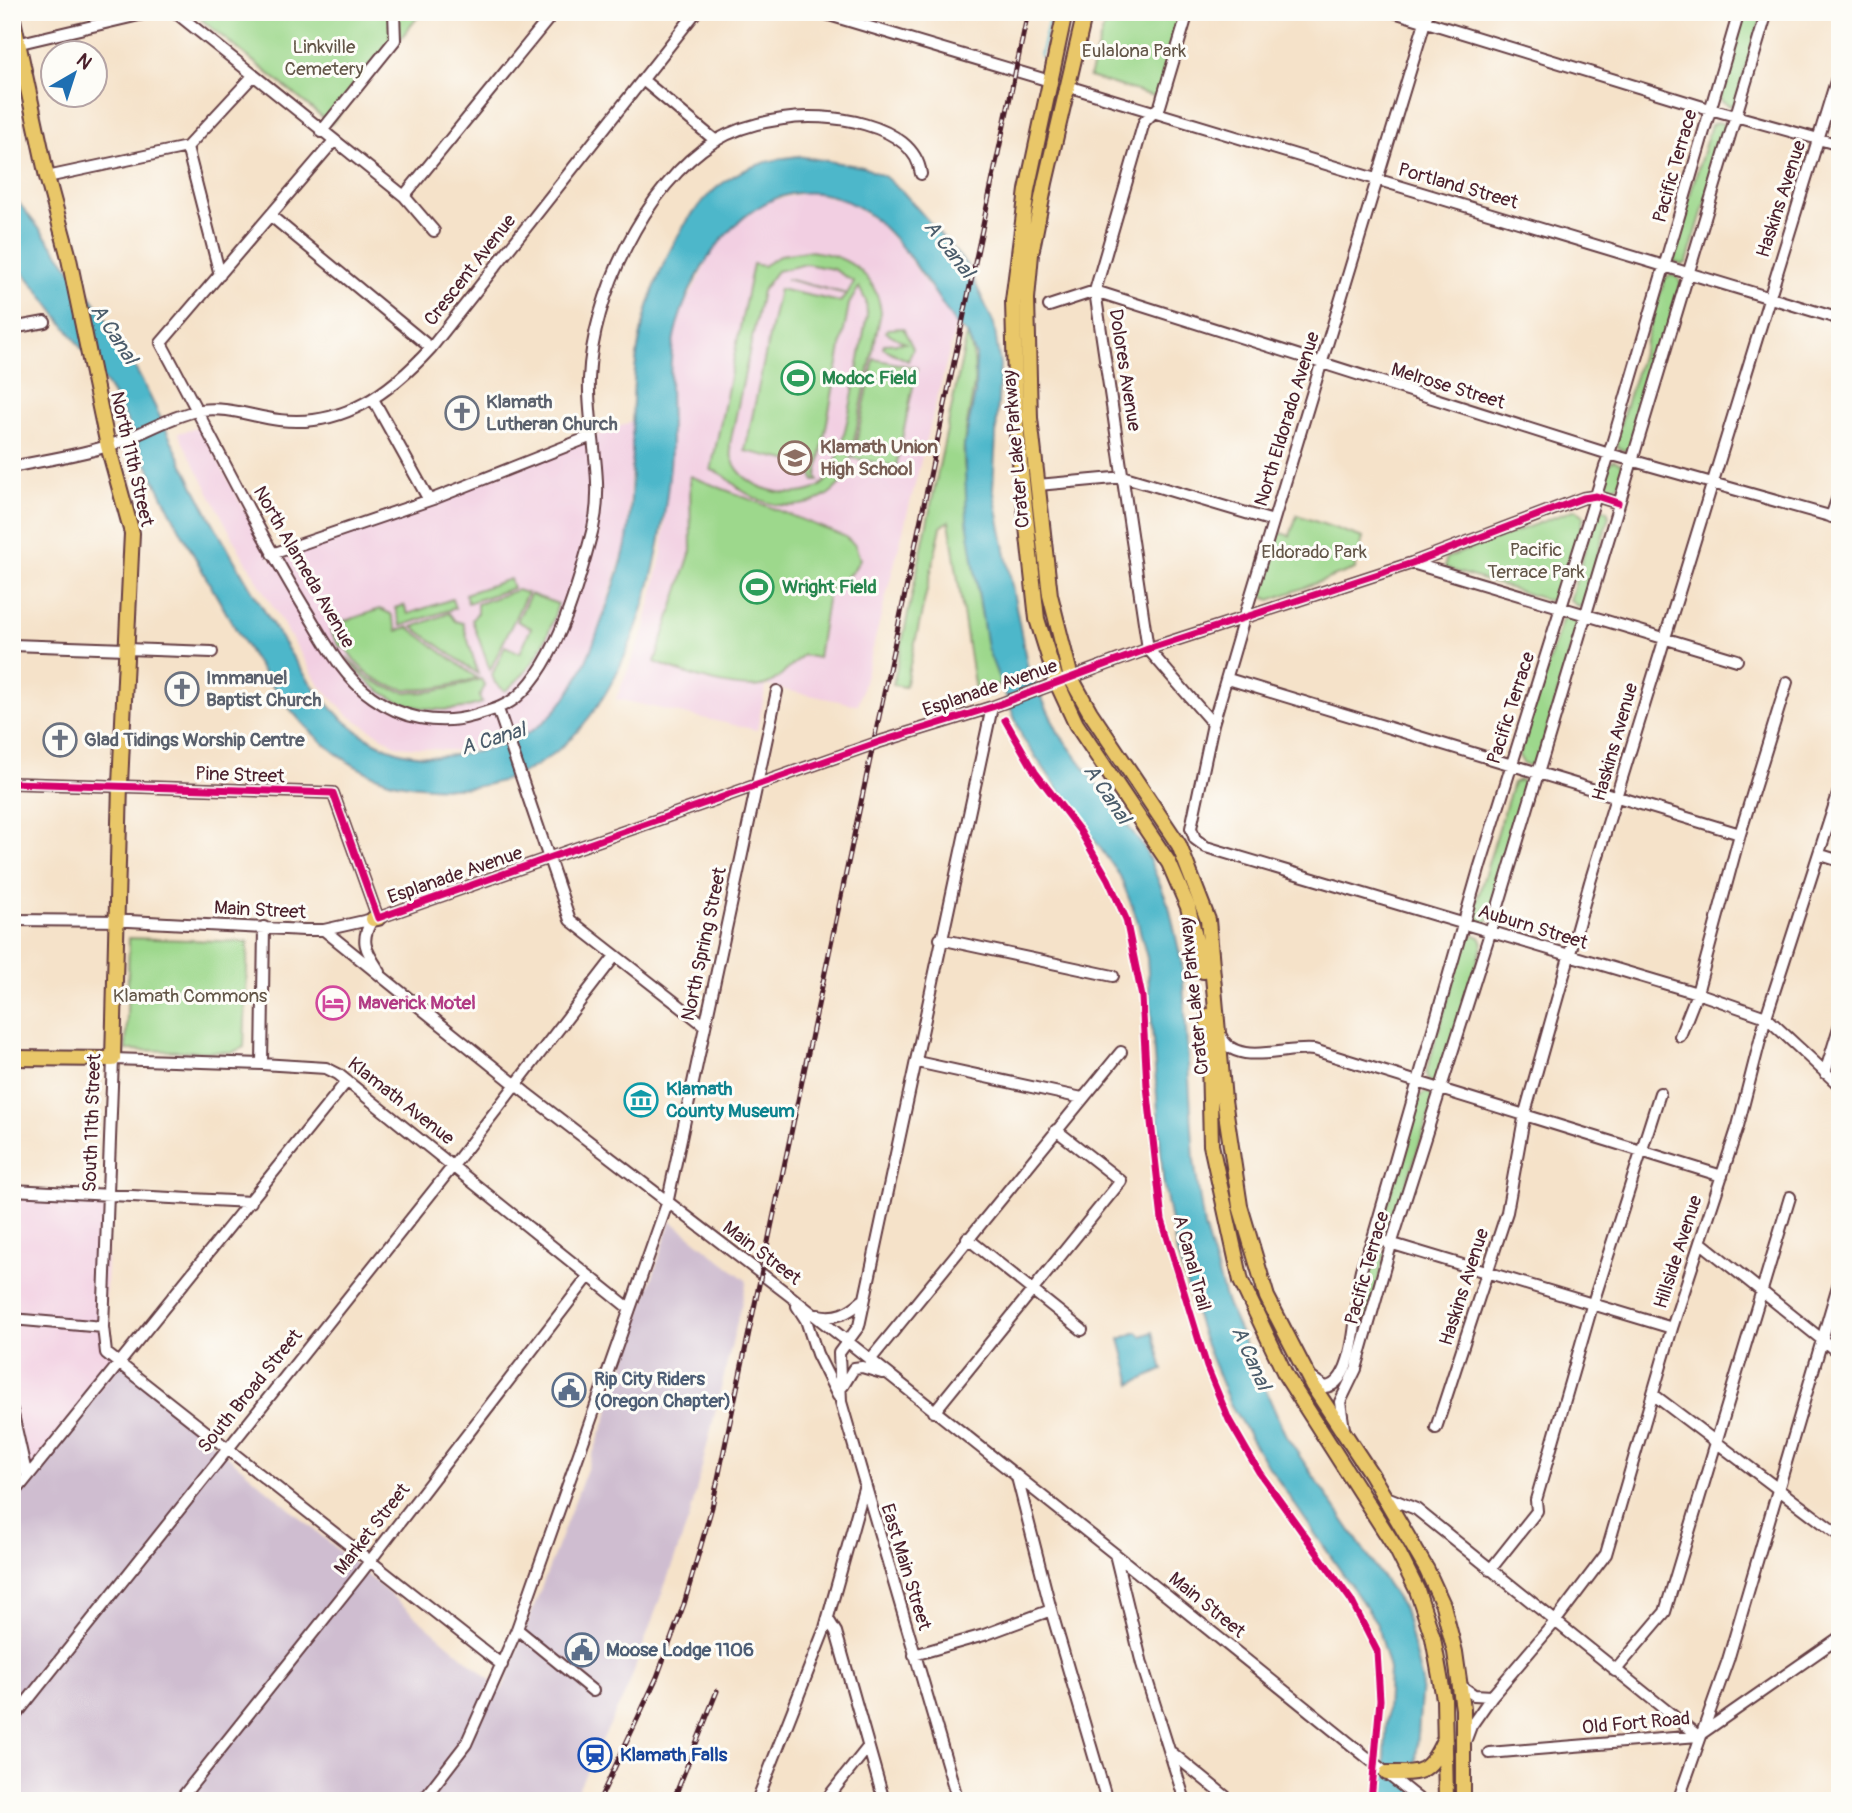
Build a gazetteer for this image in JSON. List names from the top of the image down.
{
  "streets": {
    "main road": [
      "Crater Lake Parkway",
      "North 11th Street",
      "Klamath Avenue",
      "South 11th Street"
    ],
    "street": [
      "Pacific Terrace",
      "Portland Street",
      "Haskins Avenue",
      "Crescent Avenue",
      "Dolores Avenue",
      "Melrose Street",
      "North Eldorado Avenue",
      "North Alameda Avenue",
      "Esplanade Avenue",
      "Pine Street",
      "Main Street",
      "Auburn Street",
      "North Spring Street",
      "Hillside Avenue",
      "South Broad Street",
      "Market Street",
      "East Main Street",
      "Old Fort Road"
    ],
    "cycle path": ["A Canal Trail"]
  },
  "crossings": [
    ["Pacific Terrace", "Portland Street"],
    ["Pacific Terrace", "Melrose Street"],
    ["Pacific Terrace", "Crater Lake Parkway"],
    ["Pacific Terrace", "Esplanade Avenue"],
    ["Pacific Terrace", "Auburn Street"],
    ["Portland Street", "Haskins Avenue"],
    ["Portland Street", "Dolores Avenue"],
    ["Portland Street", "North Eldorado Avenue"],
    ["Portland Street", "Crater Lake Parkway"],
    ["Haskins Avenue", "Melrose Street"],
    ["Haskins Avenue", "Auburn Street"],
    ["Crescent Avenue", "North 11th Street"],
    ["Crescent Avenue", "North Alameda Avenue"],
    ["Dolores Avenue", "Melrose Street"],
    ["Dolores Avenue", "Esplanade Avenue"],
    ["Melrose Street", "North Eldorado Avenue"],
    ["North Eldorado Avenue", "Esplanade Avenue"],
    ["North Eldorado Avenue", "Auburn Street"],
    ["Crater Lake Parkway", "Esplanade Avenue"],
    ["Crater Lake Parkway", "Hillside Avenue"],
    ["North 11th Street", "Pine Street"],
    ["North 11th Street", "Main Street"],
    ["North 11th Street", "South 11th Street"],
    ["Esplanade Avenue", "Pine Street"],
    ["Esplanade Avenue", "Main Street"],
    ["Esplanade Avenue", "North Spring Street"],
    ["Esplanade Avenue", "East Main Street"],
    ["Main Street", "North Spring Street"],
    ["Main Street", "South 11th Street"],
    ["Main Street", "South Broad Street"],
    ["Main Street", "East Main Street"],
    ["Auburn Street", "Hillside Avenue"],
    ["North Spring Street", "Klamath Avenue"],
    ["Klamath Avenue", "South 11th Street"],
    ["Klamath Avenue", "South Broad Street"],
    ["Klamath Avenue", "Market Street"]
  ],
  "water": ["A Canal"],
  "parks": [
    "Linkville Cemetery",
    "Eulalona Park",
    "Pacific Terrace Park",
    "Eldorado Park",
    "Klamath Commons"
  ],
  "places": {
    "sports": ["Modoc Field", "Wright Field"],
    "church": ["Klamath Lutheran Church", "Immanuel Baptist Church", "Glad Tidings Worship Centre"],
    "school or university": ["Klamath Union High School"],
    "hotel": ["Maverick Motel"],
    "museum": ["Klamath County Museum"],
    "public building": ["Rip City Riders (Oregon Chapter)", "Moose Lodge 1106"],
    "station": ["Klamath Falls"]
  },
  "north": "top right"
}
